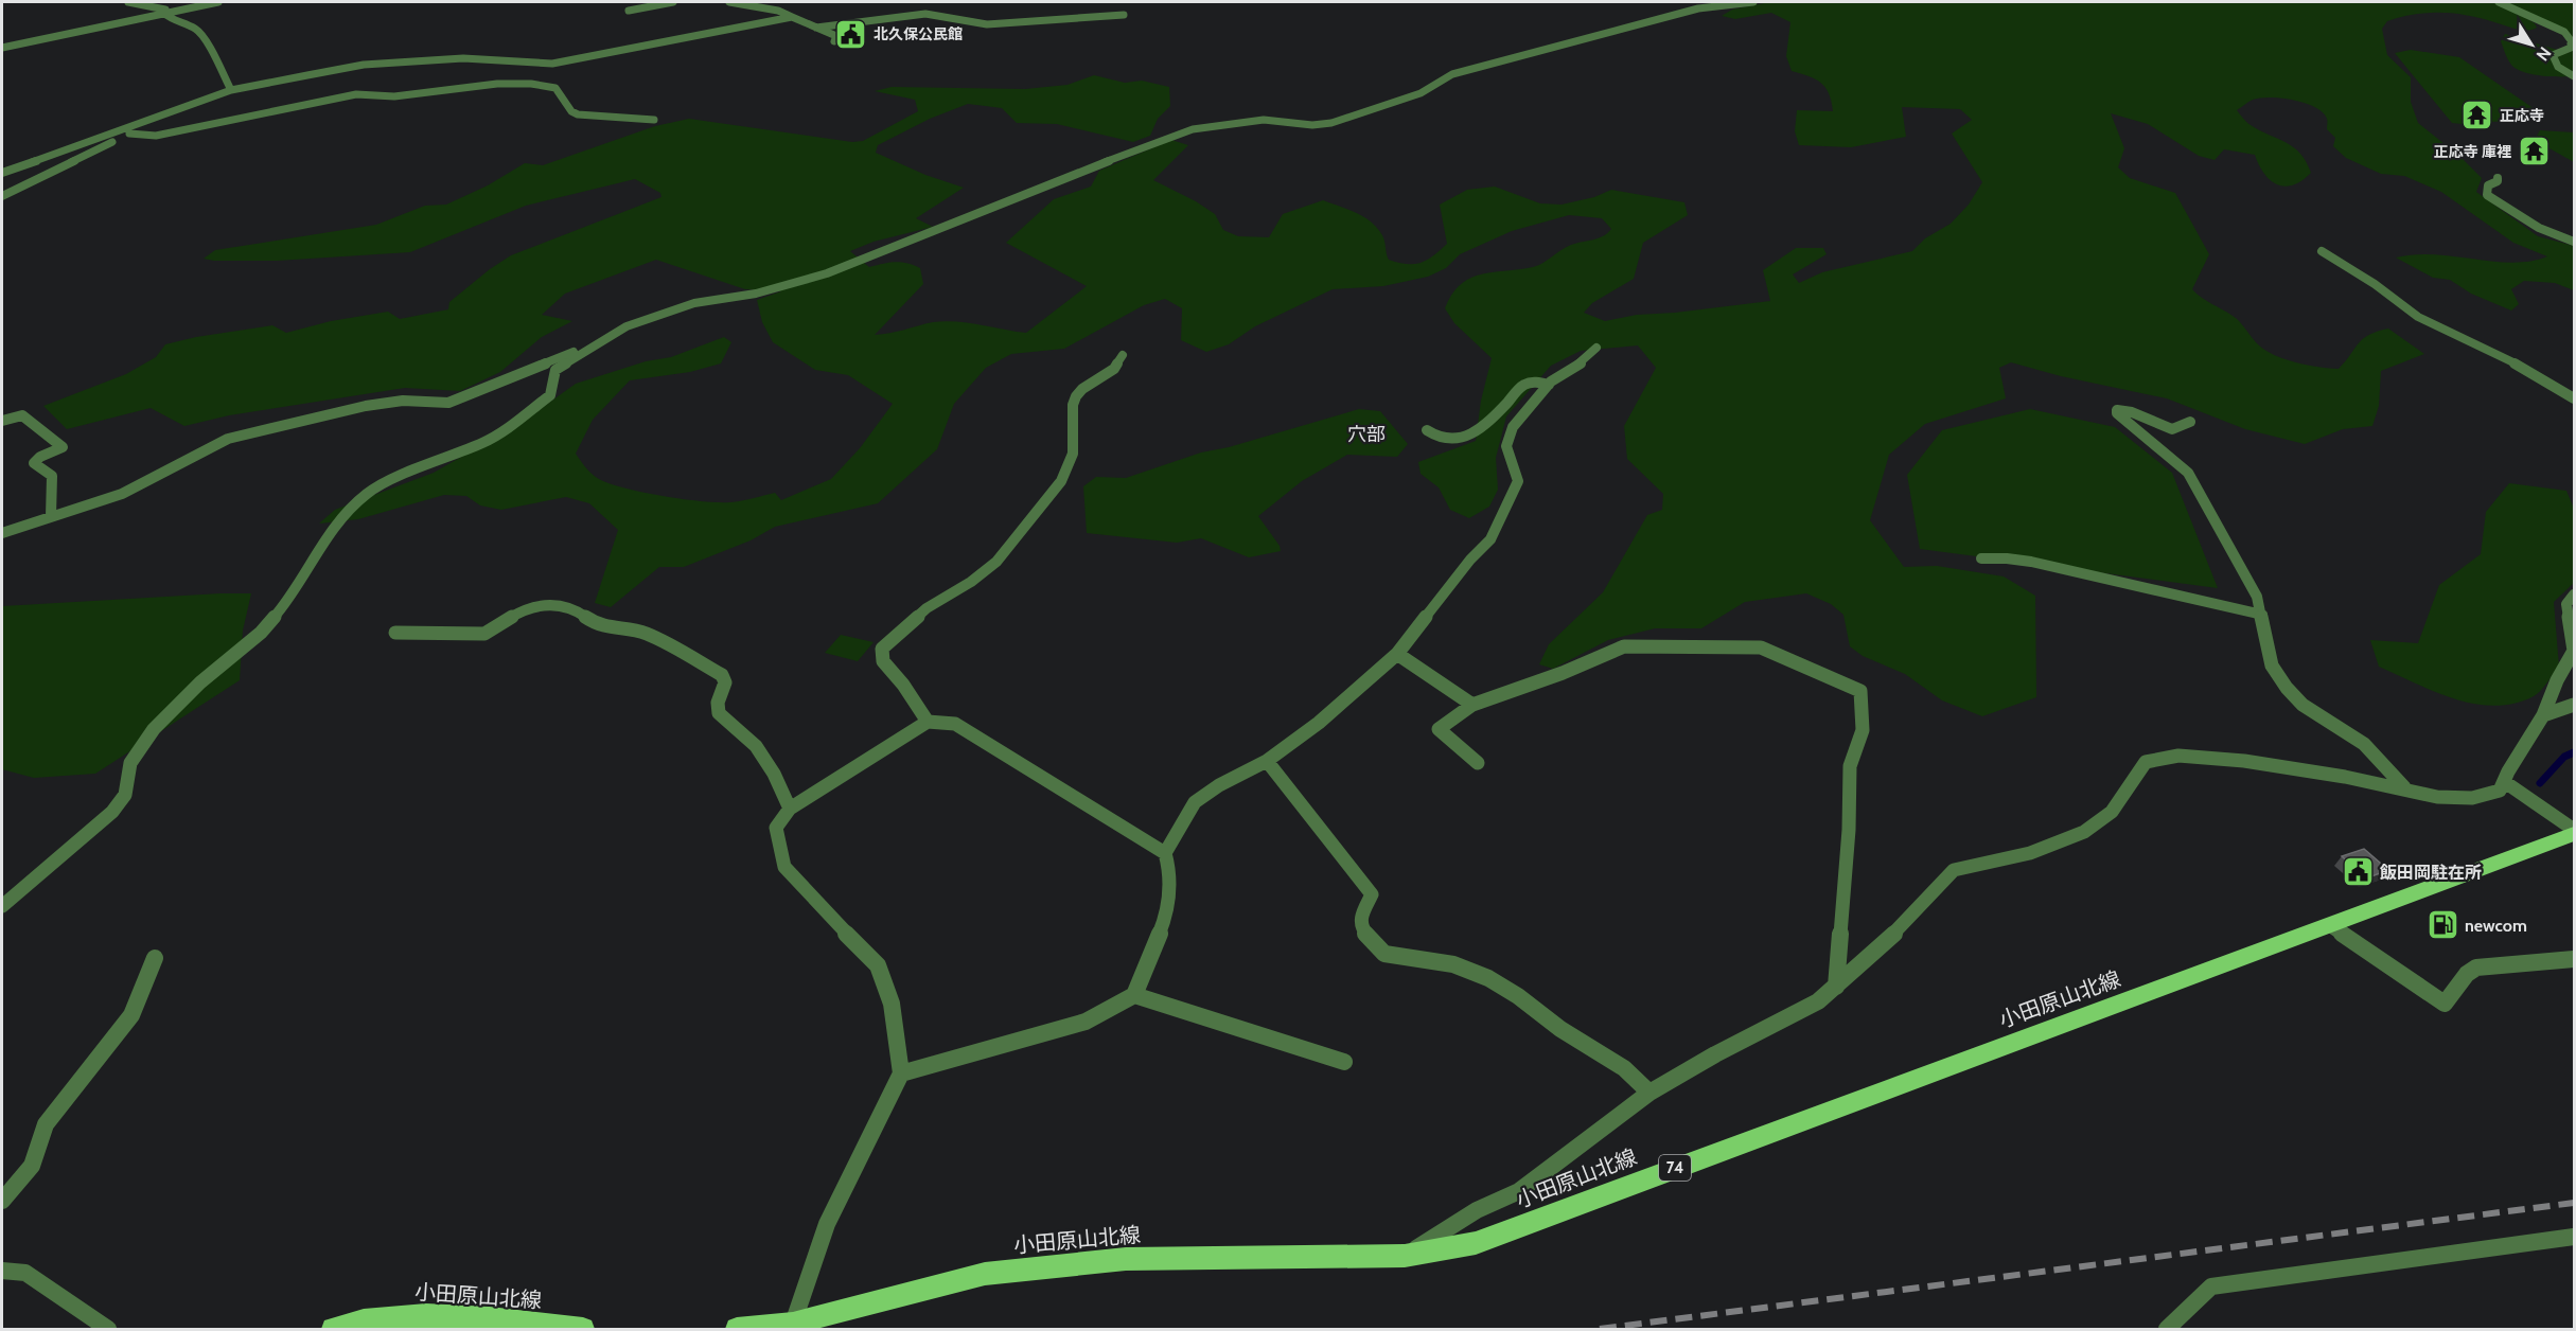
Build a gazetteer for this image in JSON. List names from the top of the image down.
{
  "streets": {
    "main road": ["小田原山北線", "74"]
  },
  "districts": ["穴部"],
  "places": {
    "public building": ["北久保公民館", "飯田岡駐在所"],
    "temple": ["正応寺", "正応寺 庫裡"],
    "fuel station": ["newcom"]
  },
  "north": "bottom right"
}
